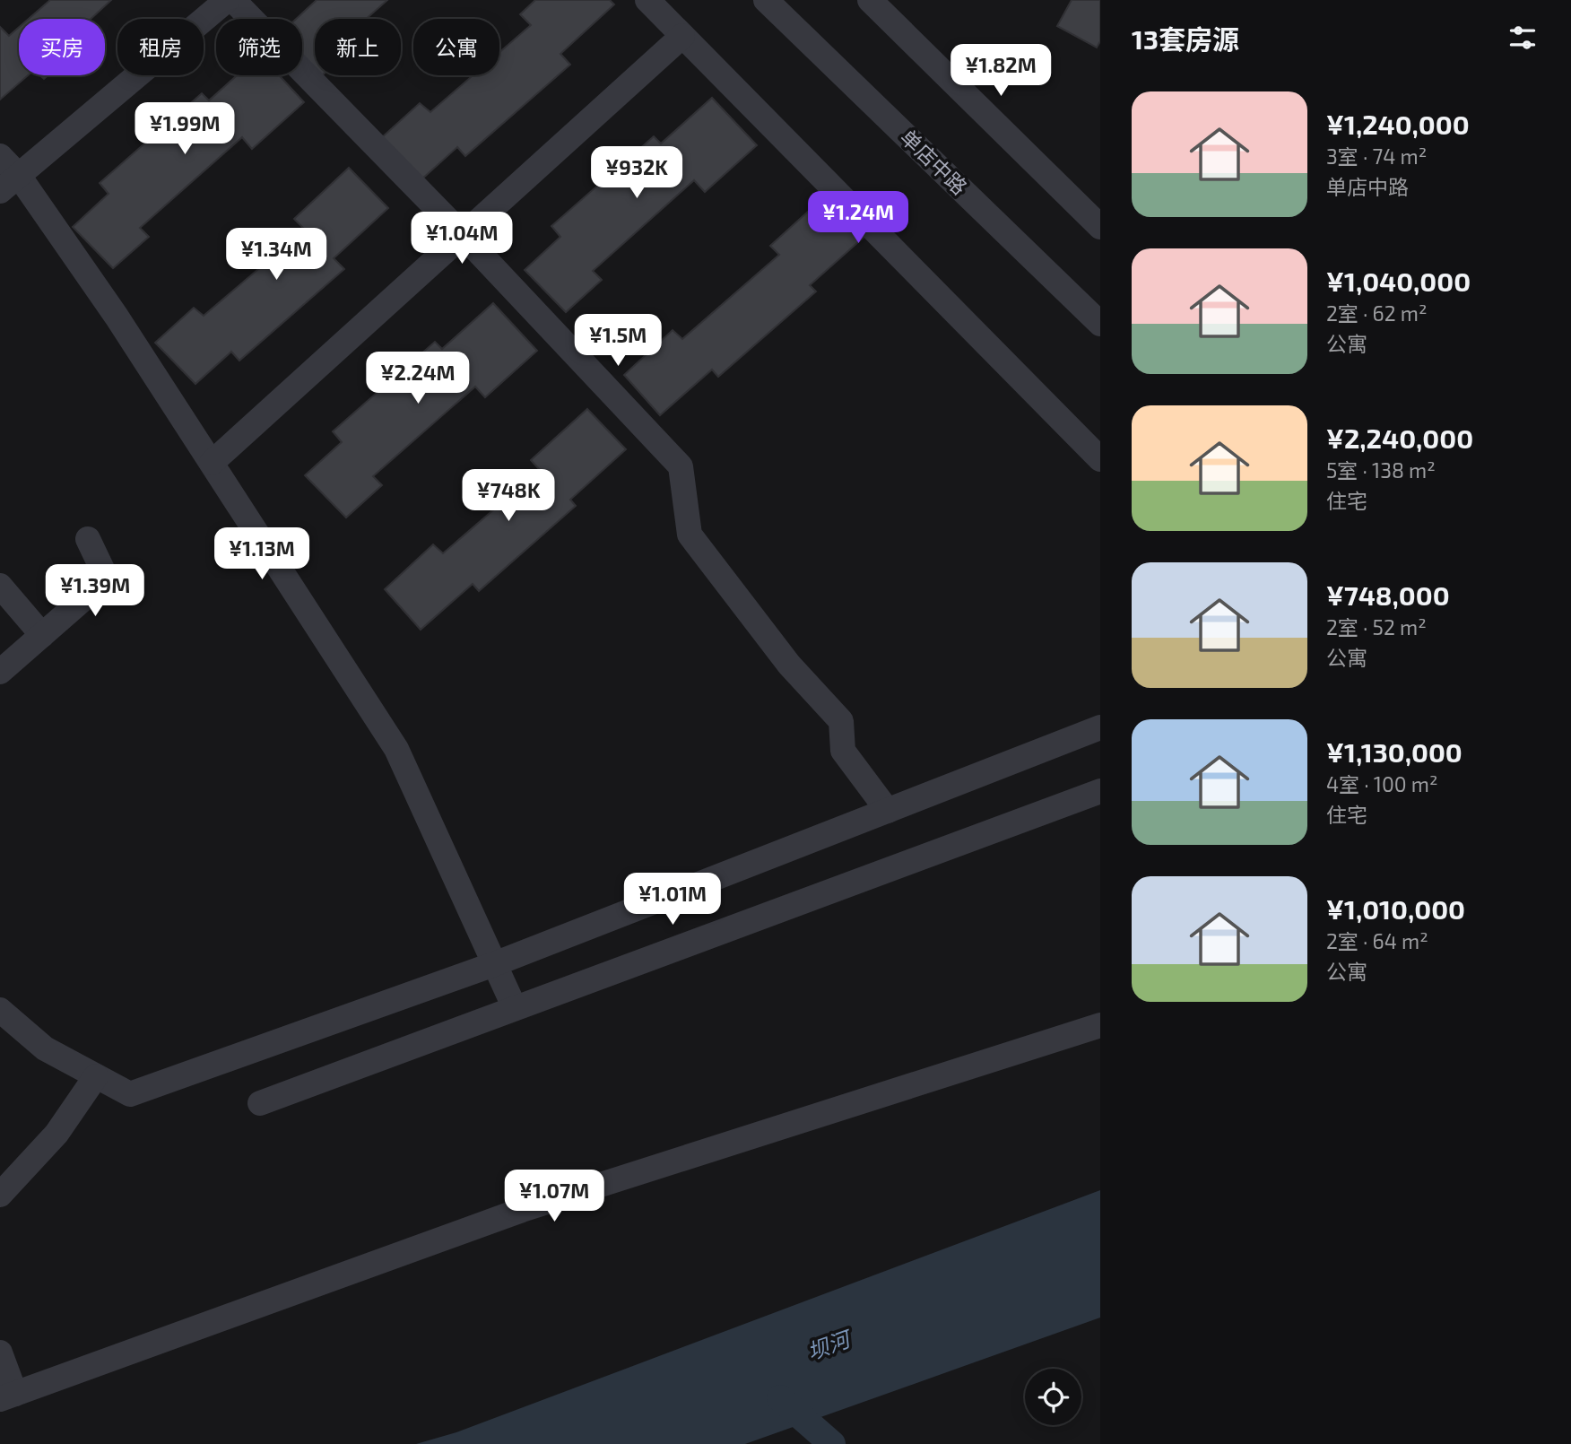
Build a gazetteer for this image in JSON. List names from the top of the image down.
{
  "streets": {
    "street": ["单店中路"]
  },
  "water": ["坝河"],
  "page": {
    "heading": "13套房源",
    "chip": [
      "买房",
      "租房",
      "筛选",
      "新上",
      "公寓"
    ],
    "price": [
      "¥1.82M",
      "¥1.99M",
      "¥932K",
      "¥1.24M",
      "¥1.04M",
      "¥1.34M",
      "¥1.5M",
      "¥2.24M",
      "¥748K",
      "¥1.13M",
      "¥1.39M",
      "¥1.01M",
      "¥1.07M"
    ],
    "list": [
      {
        "name": "¥1,240,000",
        "note": "3室 · 74 m² · 单店中路"
      },
      {
        "name": "¥1,040,000",
        "note": "2室 · 62 m² · 公寓"
      },
      {
        "name": "¥2,240,000",
        "note": "5室 · 138 m² · 住宅"
      },
      {
        "name": "¥748,000",
        "note": "2室 · 52 m² · 公寓"
      },
      {
        "name": "¥1,130,000",
        "note": "4室 · 100 m² · 住宅"
      },
      {
        "name": "¥1,010,000",
        "note": "2室 · 64 m² · 公寓"
      }
    ]
  }
}
